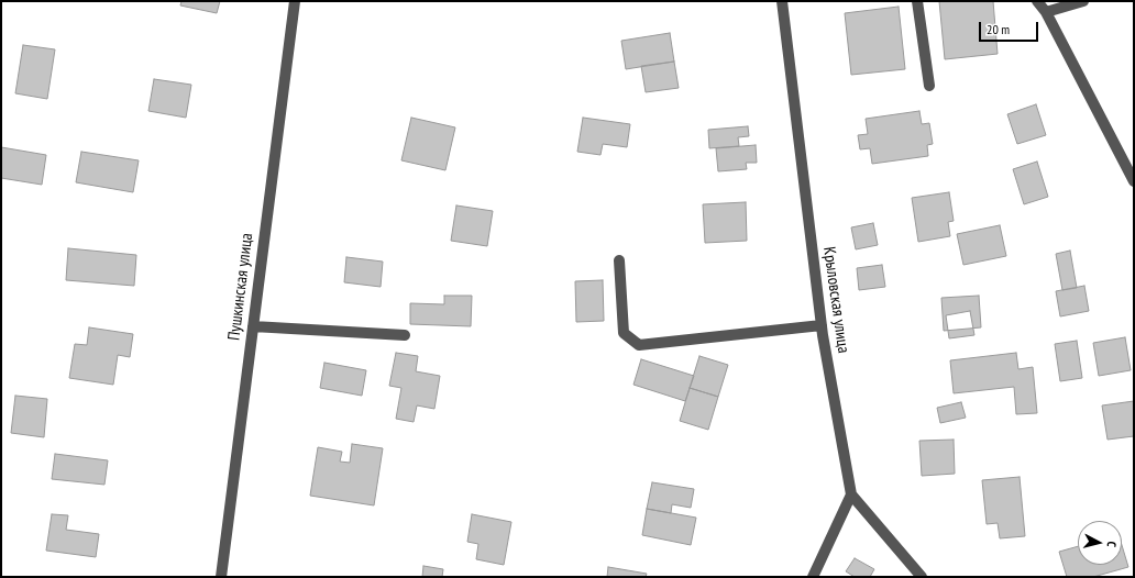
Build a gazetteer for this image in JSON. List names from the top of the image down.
{
  "streets": {
    "street": ["Пушкинская улица", "Крыловская улица"]
  },
  "scale_bar": "20 m",
  "north": "right"
}
